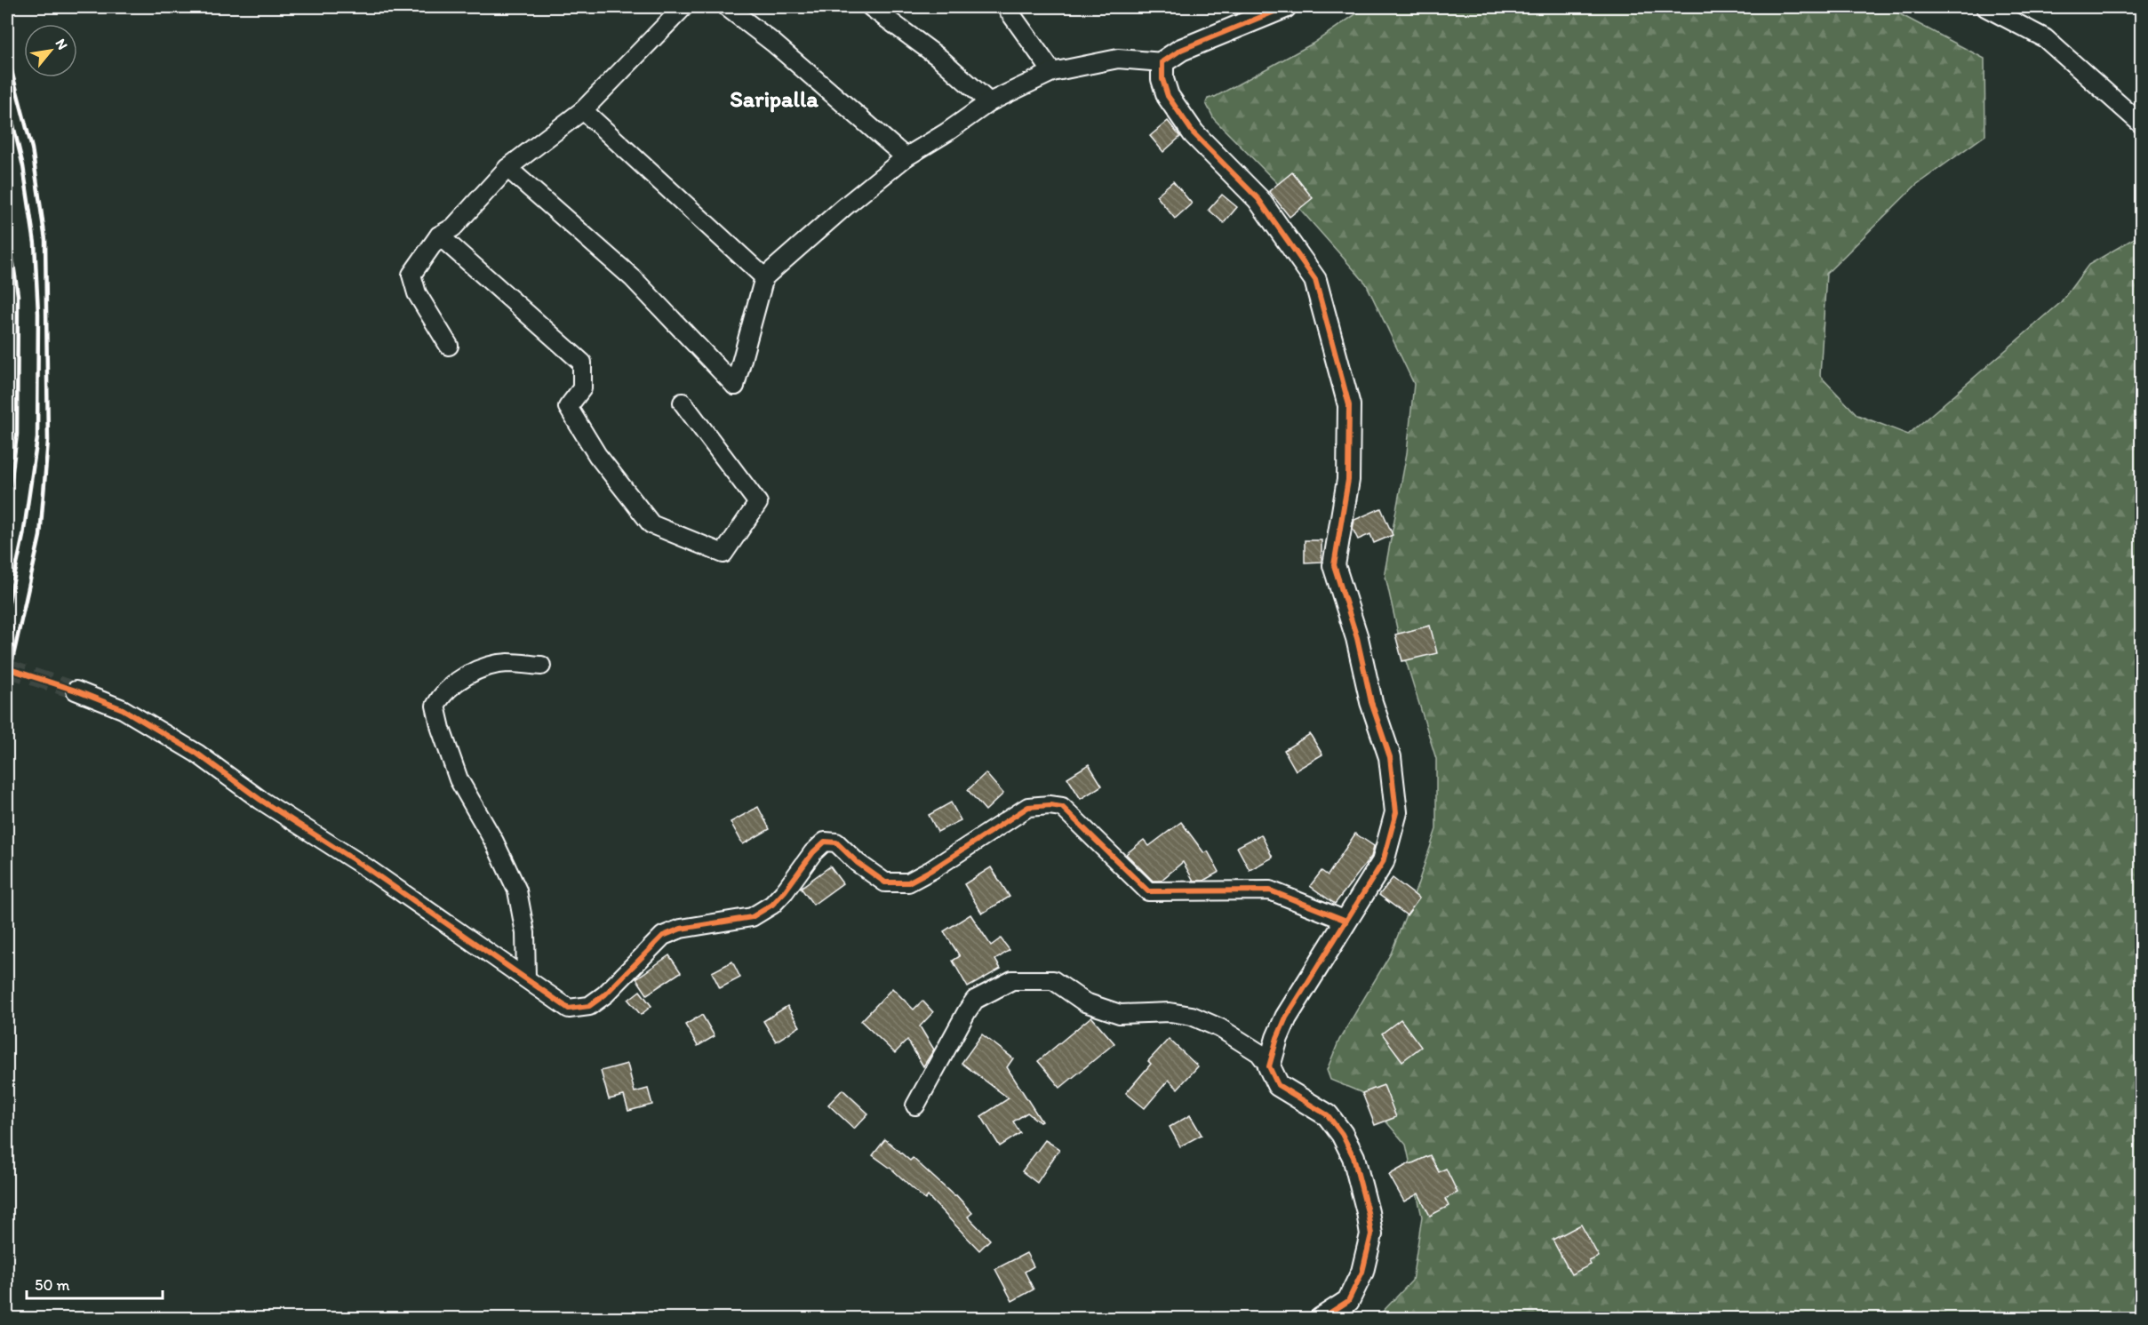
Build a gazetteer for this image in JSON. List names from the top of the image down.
{
  "districts": ["Saripalla"],
  "scale_bar": "50 m",
  "north": "top right"
}
